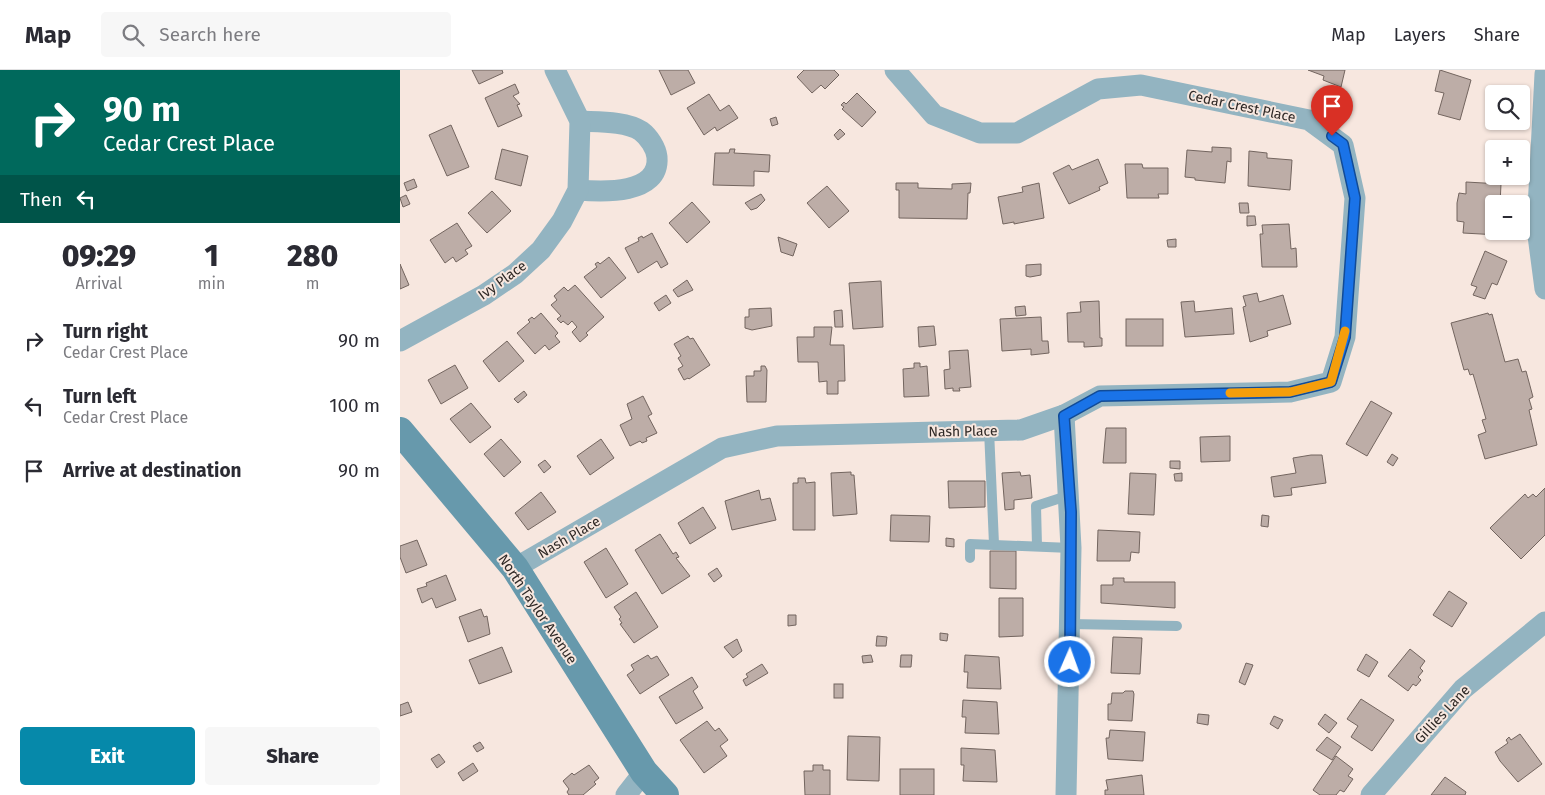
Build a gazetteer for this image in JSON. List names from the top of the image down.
{
  "streets": {
    "street": [
      "Cedar Crest Place",
      "Ivy Place",
      "Nash Place",
      "North Taylor Avenue",
      "Gillies Lane"
    ]
  },
  "crossings": [
    ["Cedar Crest Place", "Nash Place"],
    ["Nash Place", "North Taylor Avenue"]
  ],
  "page": {
    "header": "Map",
    "search": "Search here",
    "nav": ["Map", "Layers", "Share"],
    "turn": ["90 m", "Cedar Crest Place"],
    "map_buttons": ["+", "−"],
    "then": "Then",
    "eta": [
      "09:29",
      "Arrival",
      "1",
      "min",
      "280",
      "m"
    ],
    "list": [
      {
        "name": "Turn right",
        "note": "Cedar Crest Place",
        "value": "90 m"
      },
      {
        "name": "Turn left",
        "note": "Cedar Crest Place",
        "value": "100 m"
      },
      {
        "name": "Arrive at destination",
        "value": "90 m"
      }
    ],
    "buttons": ["Exit", "Share"]
  }
}
